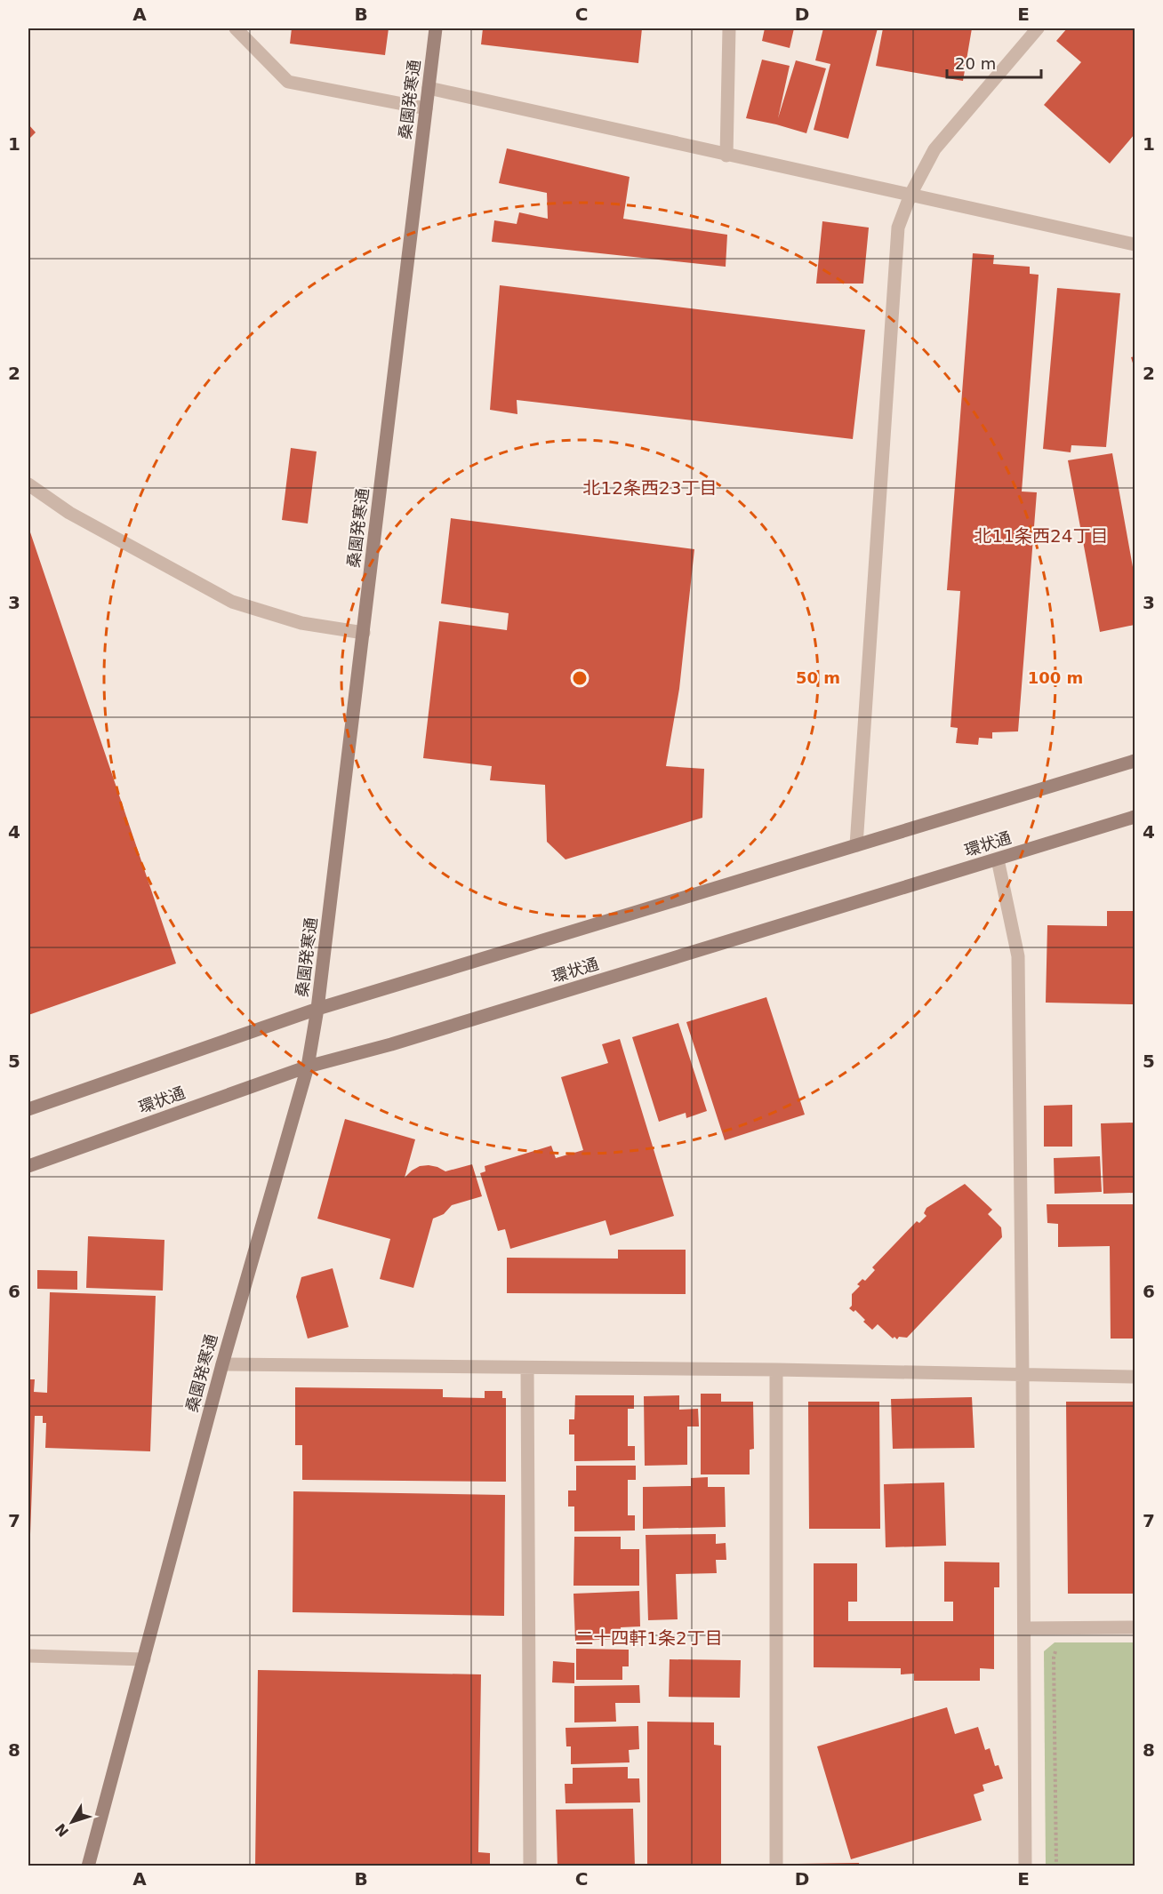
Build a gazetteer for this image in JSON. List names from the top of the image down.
{
  "streets": {
    "street": ["桑園発寒通", "環状通"]
  },
  "crossings": [
    ["桑園発寒通", "環状通"]
  ],
  "districts": ["北12条西23丁目", "北11条西24丁目", "二十四軒1条2丁目"],
  "scale_bar": "20 m",
  "north": "bottom left",
  "grid": {
    "columns": [
      "A",
      "B",
      "C",
      "D",
      "E"
    ],
    "rows": [
      "1",
      "2",
      "3",
      "4",
      "5",
      "6",
      "7",
      "8"
    ]
  },
  "rings": ["50 m", "100 m"]
}
